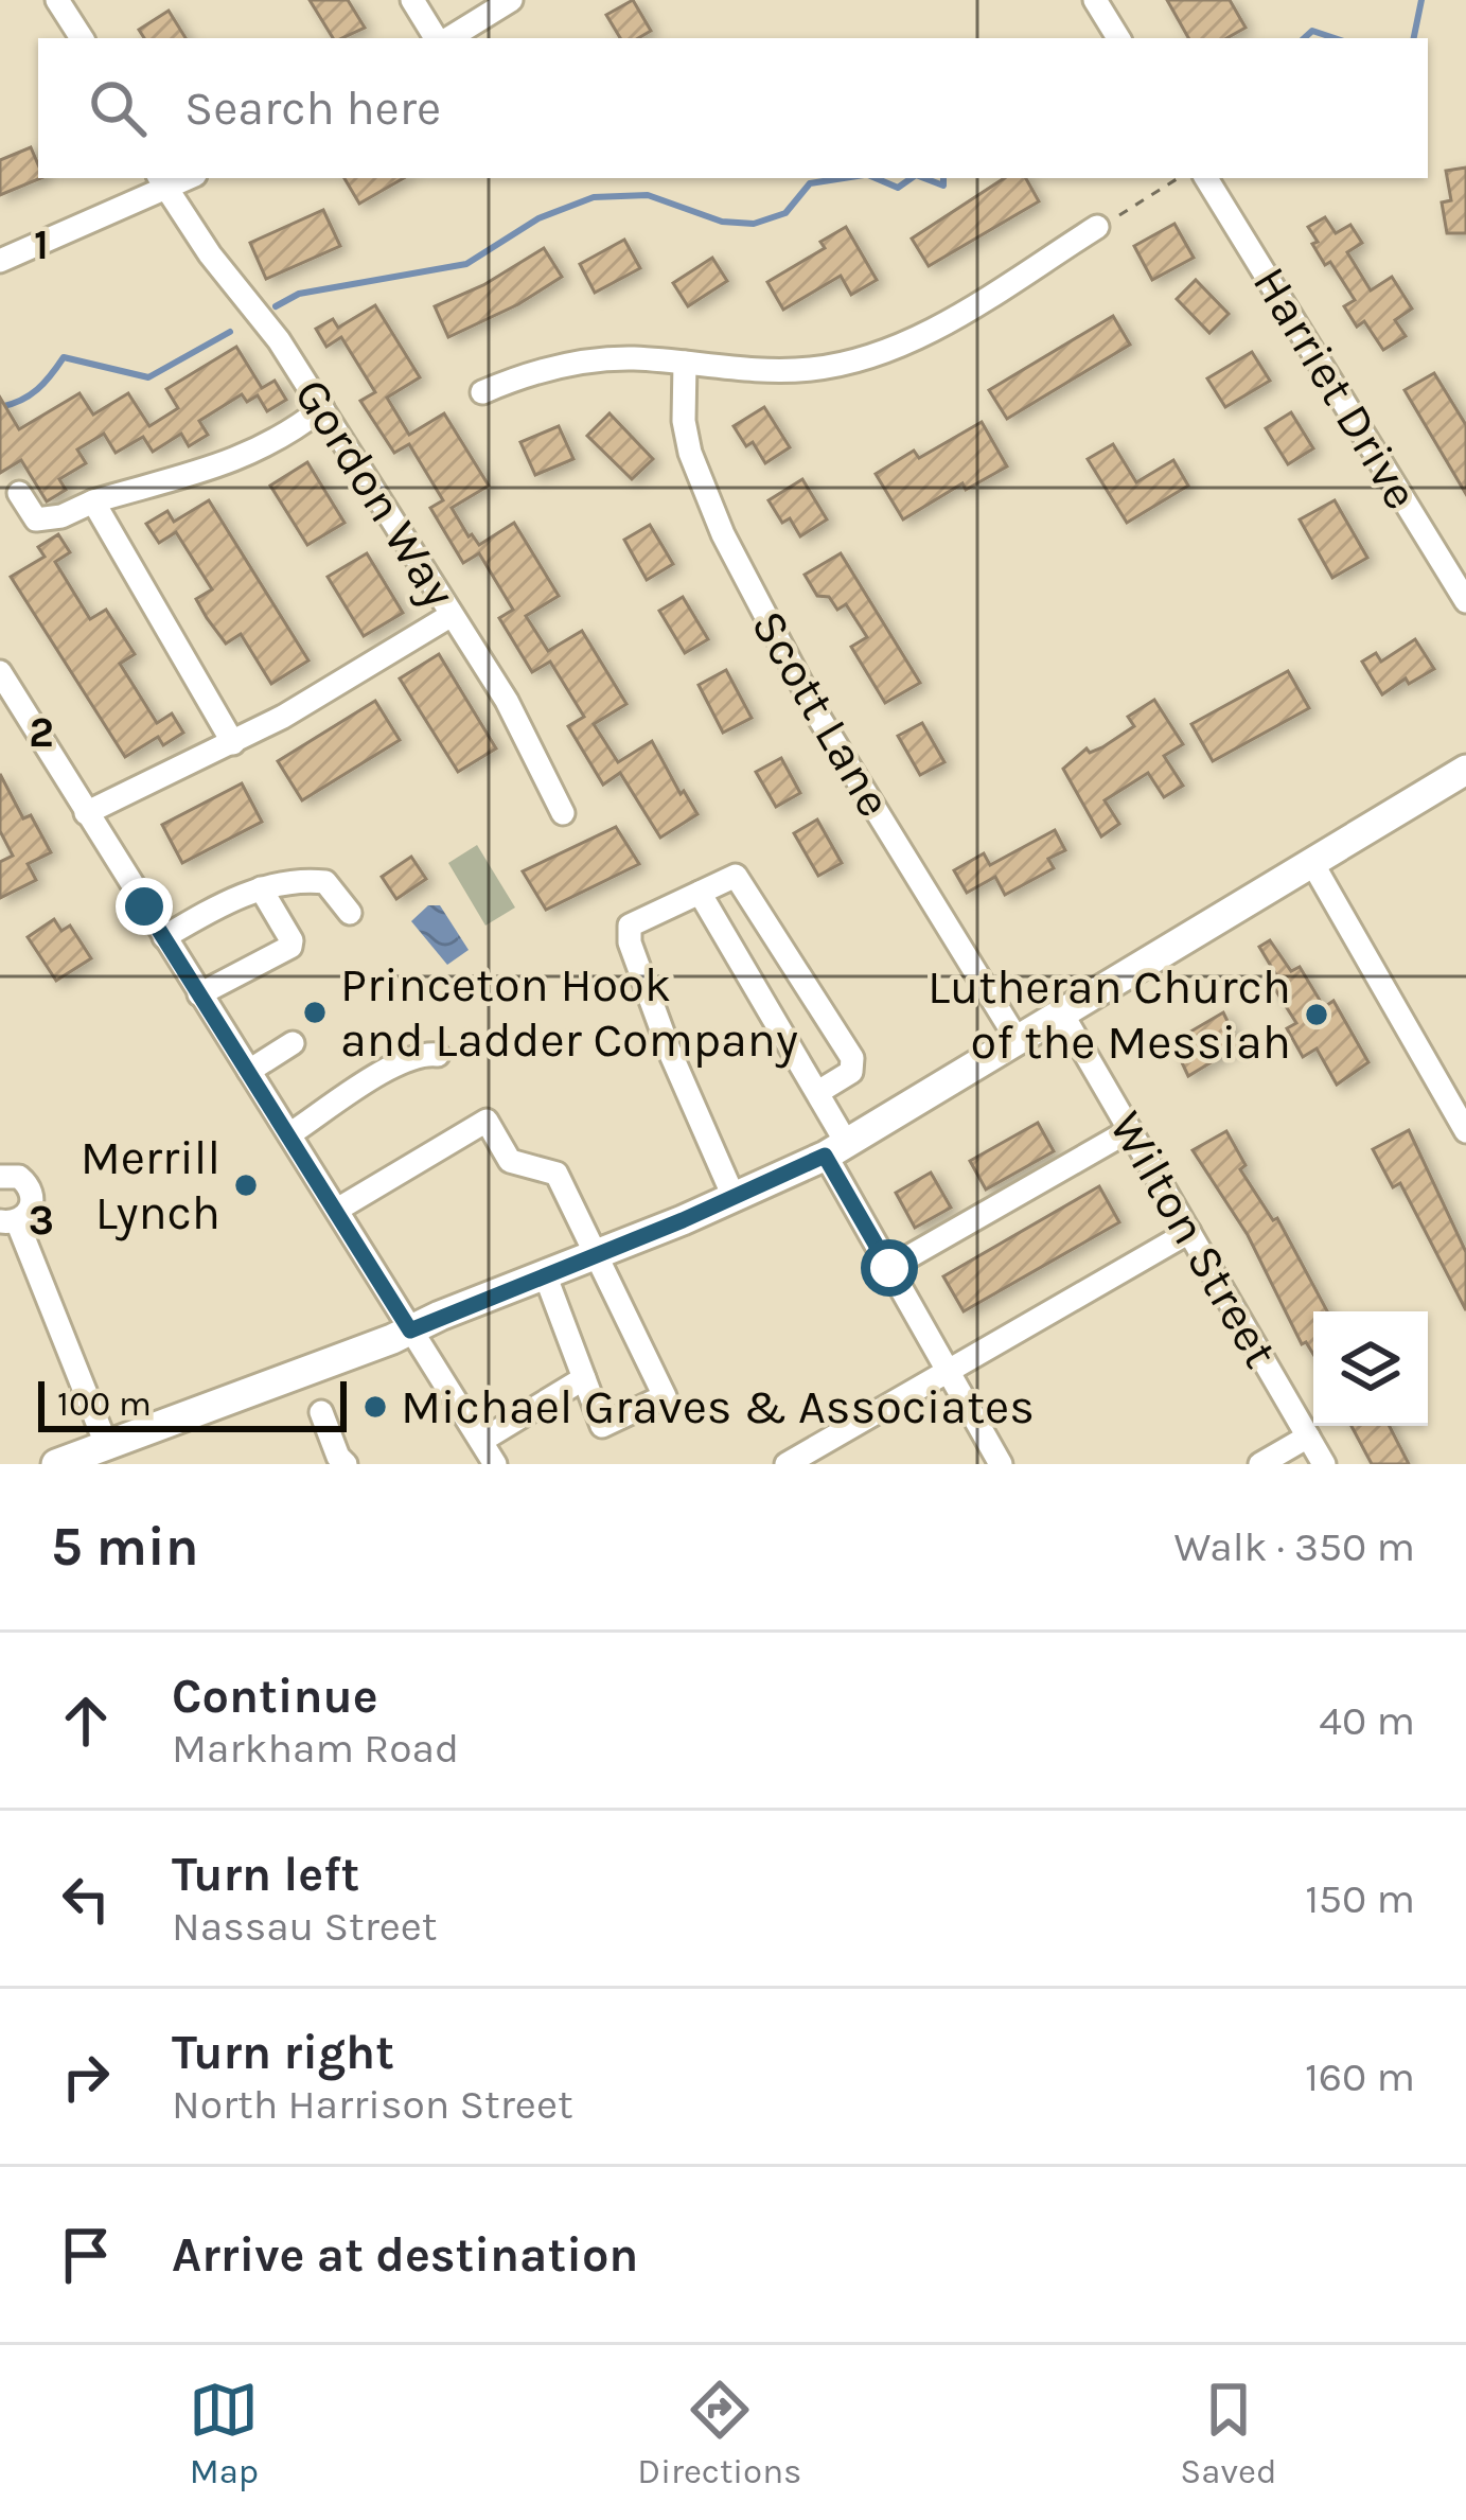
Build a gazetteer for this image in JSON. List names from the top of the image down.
{
  "streets": {
    "street": [
      "Harriet Drive",
      "Gordon Way",
      "Scott Lane",
      "Wilton Street"
    ]
  },
  "places": [
    "Princeton Hook and Ladder Company",
    "Lutheran Church of the Messiah",
    "Merrill Lynch",
    "Michael Graves & Associates"
  ],
  "scale_bar": "100 m",
  "page": {
    "search": "Search here",
    "scale": "100 m",
    "heading": ["5 min", "Walk · 350 m"],
    "list": [
      ["Continue", "Markham Road", "40 m"],
      ["Turn left", "Nassau Street", "150 m"],
      ["Turn right", "North Harrison Street", "160 m"],
      "Arrive at destination"
    ],
    "nav": ["Map", "Directions", "Saved"]
  },
  "grid": {
    "rows": ["1", "2", "3"]
  }
}
